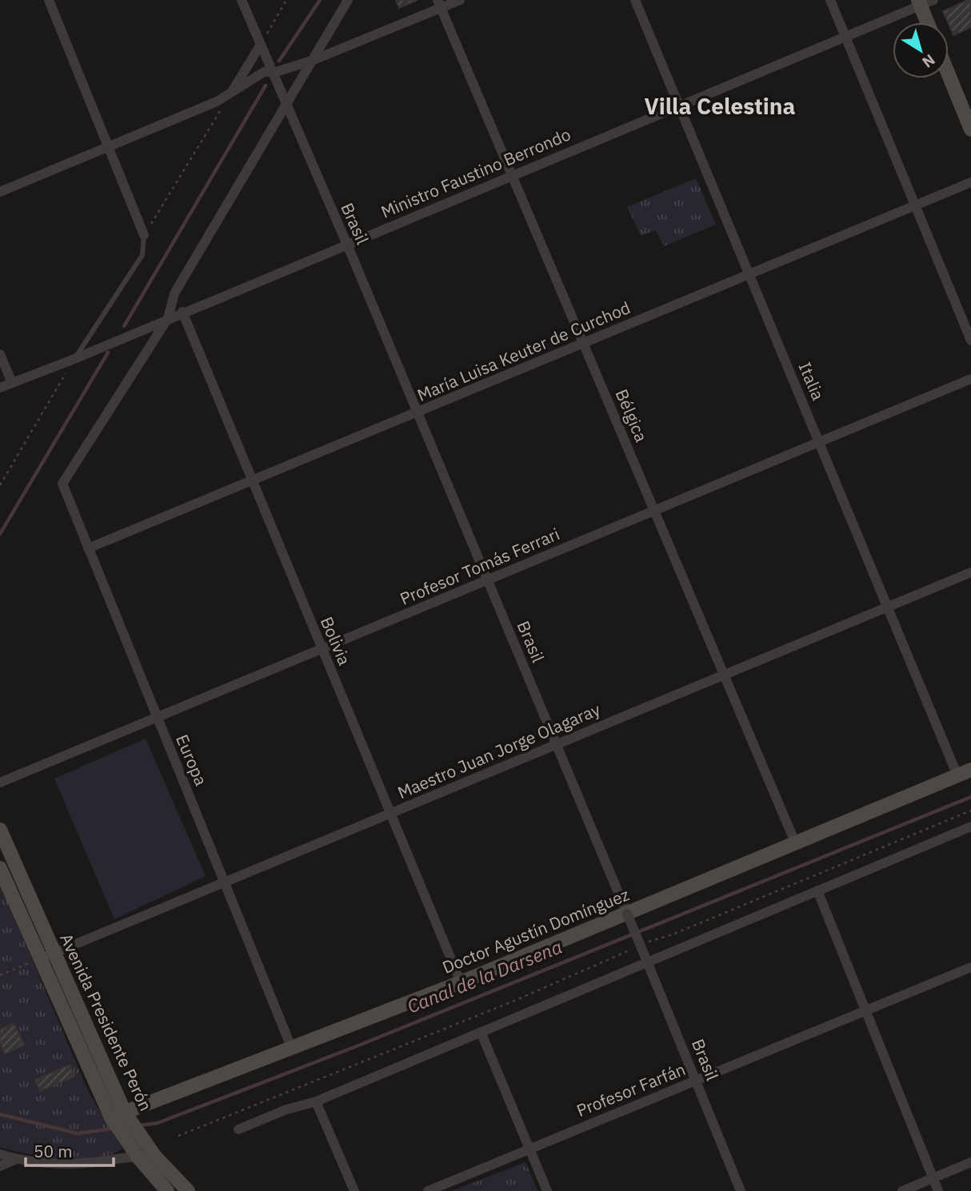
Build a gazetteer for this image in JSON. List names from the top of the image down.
{
  "streets": {
    "main road": ["Doctor Agustín Domínguez", "Avenida Presidente Perón"],
    "street": [
      "Ministro Faustino Berrondo",
      "Brasil",
      "María Luisa Keuter de Curchod",
      "Italia",
      "Bélgica",
      "Profesor Tomás Ferrari",
      "Bolivia",
      "Maestro Juan Jorge Olagaray",
      "Europa",
      "Profesor Farfán"
    ]
  },
  "crossings": [
    ["Ministro Faustino Berrondo", "Brasil"],
    ["Ministro Faustino Berrondo", "Italia"],
    ["Ministro Faustino Berrondo", "Bélgica"],
    ["Ministro Faustino Berrondo", "Bolivia"],
    ["Ministro Faustino Berrondo", "Europa"],
    ["Brasil", "María Luisa Keuter de Curchod"],
    ["Brasil", "Profesor Tomás Ferrari"],
    ["Brasil", "Maestro Juan Jorge Olagaray"],
    ["Brasil", "Doctor Agustín Domínguez"],
    ["Brasil", "Profesor Farfán"],
    ["María Luisa Keuter de Curchod", "Italia"],
    ["María Luisa Keuter de Curchod", "Bélgica"],
    ["María Luisa Keuter de Curchod", "Bolivia"],
    ["María Luisa Keuter de Curchod", "Europa"],
    ["Italia", "Profesor Tomás Ferrari"],
    ["Italia", "Maestro Juan Jorge Olagaray"],
    ["Italia", "Doctor Agustín Domínguez"],
    ["Bélgica", "Profesor Tomás Ferrari"],
    ["Bélgica", "Maestro Juan Jorge Olagaray"],
    ["Bélgica", "Doctor Agustín Domínguez"],
    ["Profesor Tomás Ferrari", "Bolivia"],
    ["Profesor Tomás Ferrari", "Europa"],
    ["Bolivia", "Maestro Juan Jorge Olagaray"],
    ["Bolivia", "Doctor Agustín Domínguez"],
    ["Maestro Juan Jorge Olagaray", "Europa"],
    ["Maestro Juan Jorge Olagaray", "Avenida Presidente Perón"],
    ["Europa", "Doctor Agustín Domínguez"],
    ["Doctor Agustín Domínguez", "Avenida Presidente Perón"]
  ],
  "districts": ["Villa Celestina"],
  "water": ["Canal de la Darsena"],
  "scale_bar": "50 m",
  "north": "bottom right"
}
